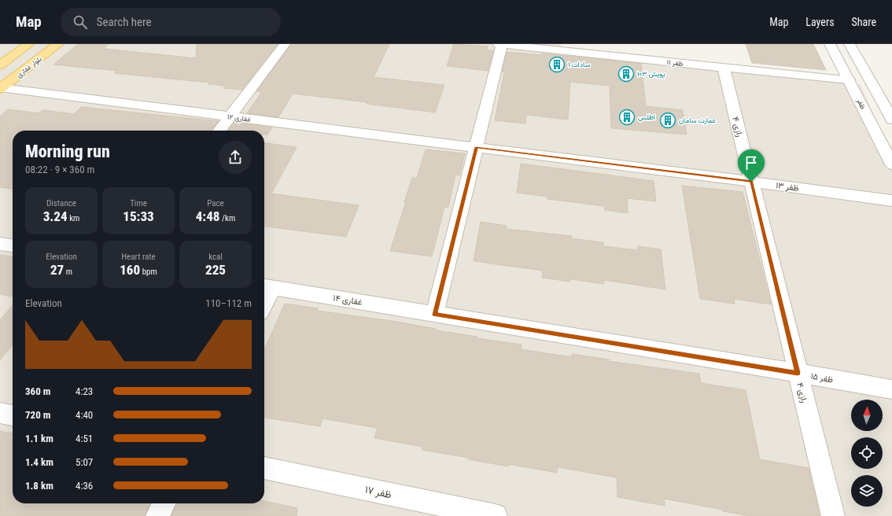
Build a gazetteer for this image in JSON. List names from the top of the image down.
{
  "streets": {
    "main road": ["بلوار غفاری"],
    "street": [
      "ظفر ۱۱",
      "ظفر",
      "غفاری ۱۲",
      "رازی ۴",
      "ظفر ۱۳",
      "غفاری ۱۴",
      "ظفر ۱۵",
      "ظفر ۱۷"
    ]
  },
  "crossings": [
    ["ظفر ۱۱", "ظفر"],
    ["ظفر ۱۱", "رازی ۴"],
    ["بلوار غفاری", "غفاری ۱۲"],
    ["غفاری ۱۲", "ظفر ۱۳"],
    ["رازی ۴", "ظفر ۱۳"],
    ["رازی ۴", "ظفر ۱۵"],
    ["غفاری ۱۴", "ظفر ۱۵"]
  ],
  "places": {
    "building": [
      "سادات ۱",
      "پویش ۱۰۳",
      "اطلس",
      "عمارت سامان"
    ]
  },
  "north": "top",
  "page": {
    "header": "Map",
    "search": "Search here",
    "nav": ["Map", "Layers", "Share"],
    "heading": ["Morning run", "08:22 · 9 × 360 m"],
    "stats": [
      ["Distance", "3.24 km"],
      ["Time", "15:33"],
      ["Pace", "4:48 /km"],
      ["Elevation", "27 m"],
      ["Heart rate", "160 bpm"],
      ["kcal", "225"]
    ],
    "chart": ["Elevation", "110–112 m"],
    "list": [
      {
        "name": "360 m",
        "note": "4:23"
      },
      {
        "name": "720 m",
        "note": "4:40"
      },
      {
        "name": "1.1 km",
        "note": "4:51"
      },
      {
        "name": "1.4 km",
        "note": "5:07"
      },
      {
        "name": "1.8 km",
        "note": "4:36"
      }
    ]
  }
}
